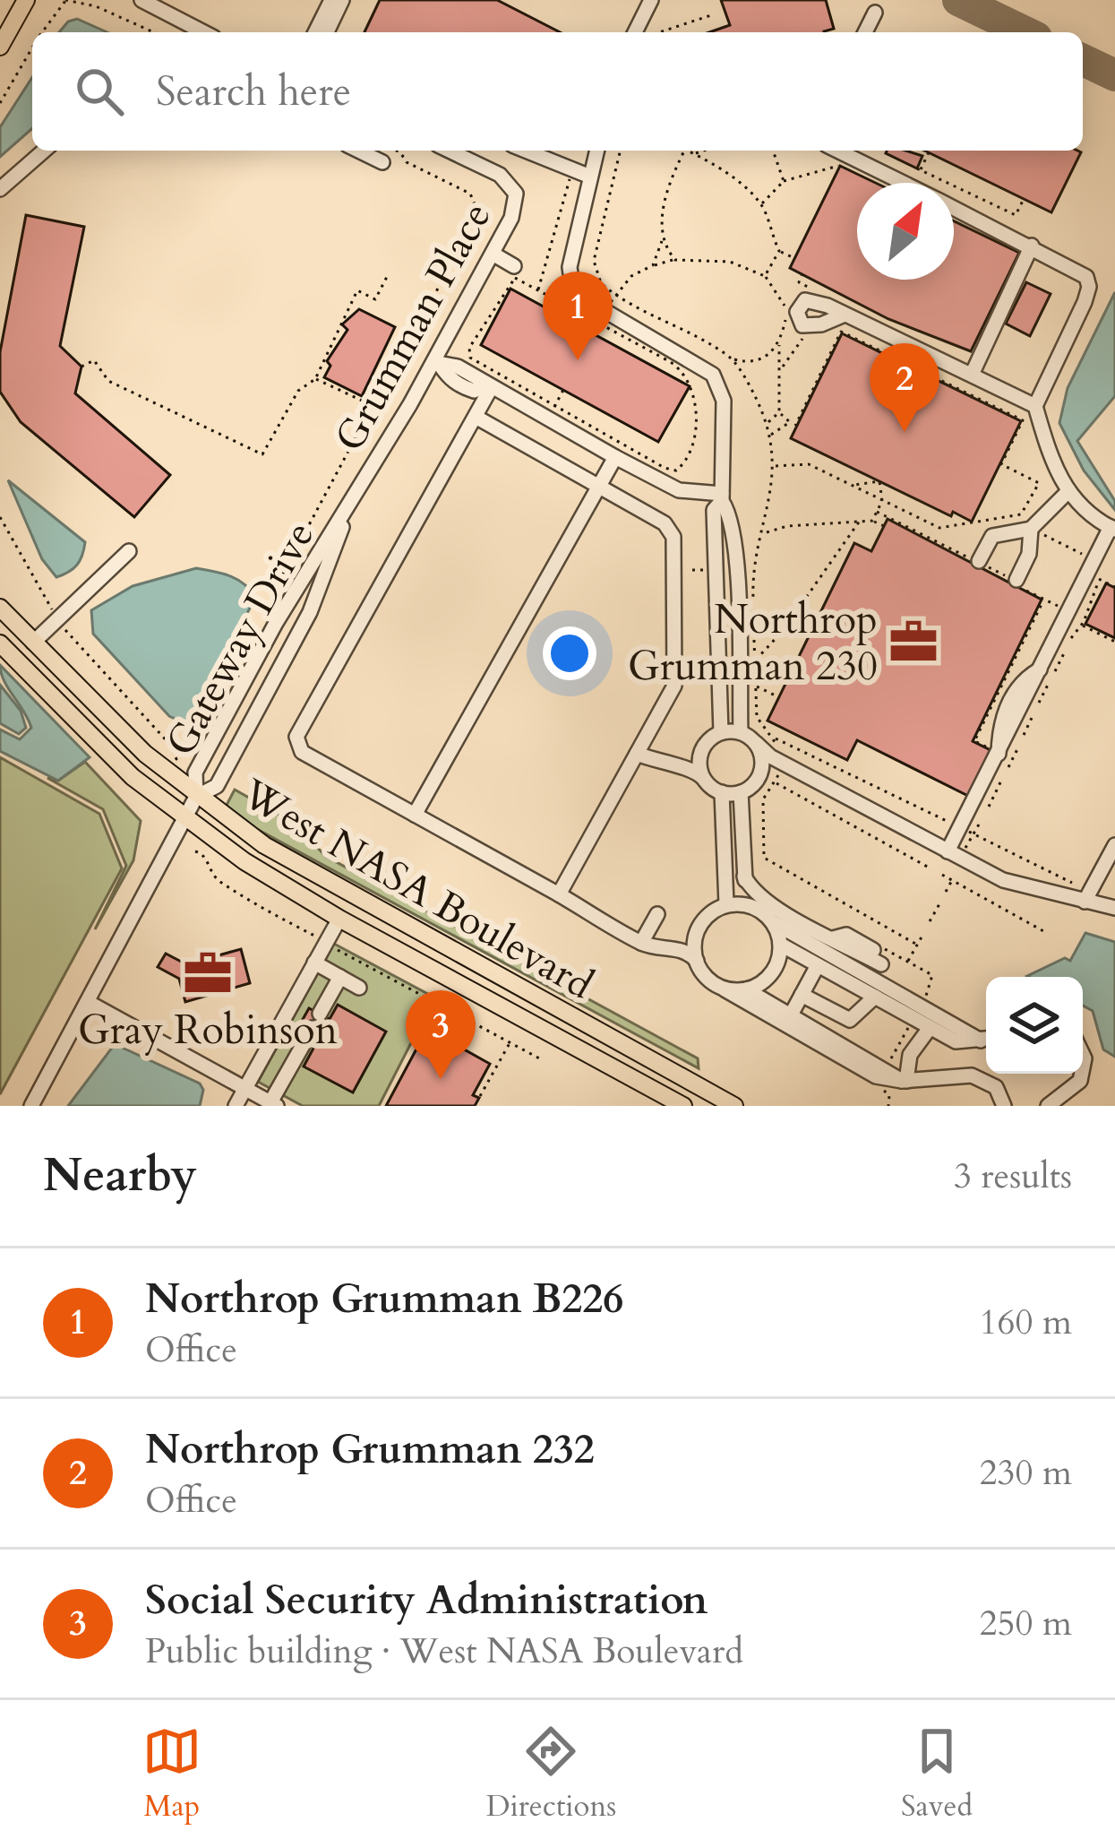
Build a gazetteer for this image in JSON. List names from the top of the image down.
{
  "streets": {
    "main road": ["West NASA Boulevard"],
    "street": ["Grumman Place", "Gateway Drive"]
  },
  "crossings": [
    ["Grumman Place", "Gateway Drive"],
    ["Gateway Drive", "West NASA Boulevard"]
  ],
  "places": {
    "office": ["Northrop Grumman 230", "Gray Robinson"]
  },
  "north": "top right",
  "page": {
    "search": "Search here",
    "pins": ["1", "2", "3"],
    "heading": ["Nearby", "3 results"],
    "list": [
      {
        "mark": "1",
        "name": "Northrop Grumman B226",
        "note": "Office",
        "value": "160 m"
      },
      {
        "mark": "2",
        "name": "Northrop Grumman 232",
        "note": "Office",
        "value": "230 m"
      },
      {
        "mark": "3",
        "name": "Social Security Administration",
        "note": "Public building · West NASA Boulevard",
        "value": "250 m"
      }
    ],
    "nav": ["Map", "Directions", "Saved"]
  }
}
